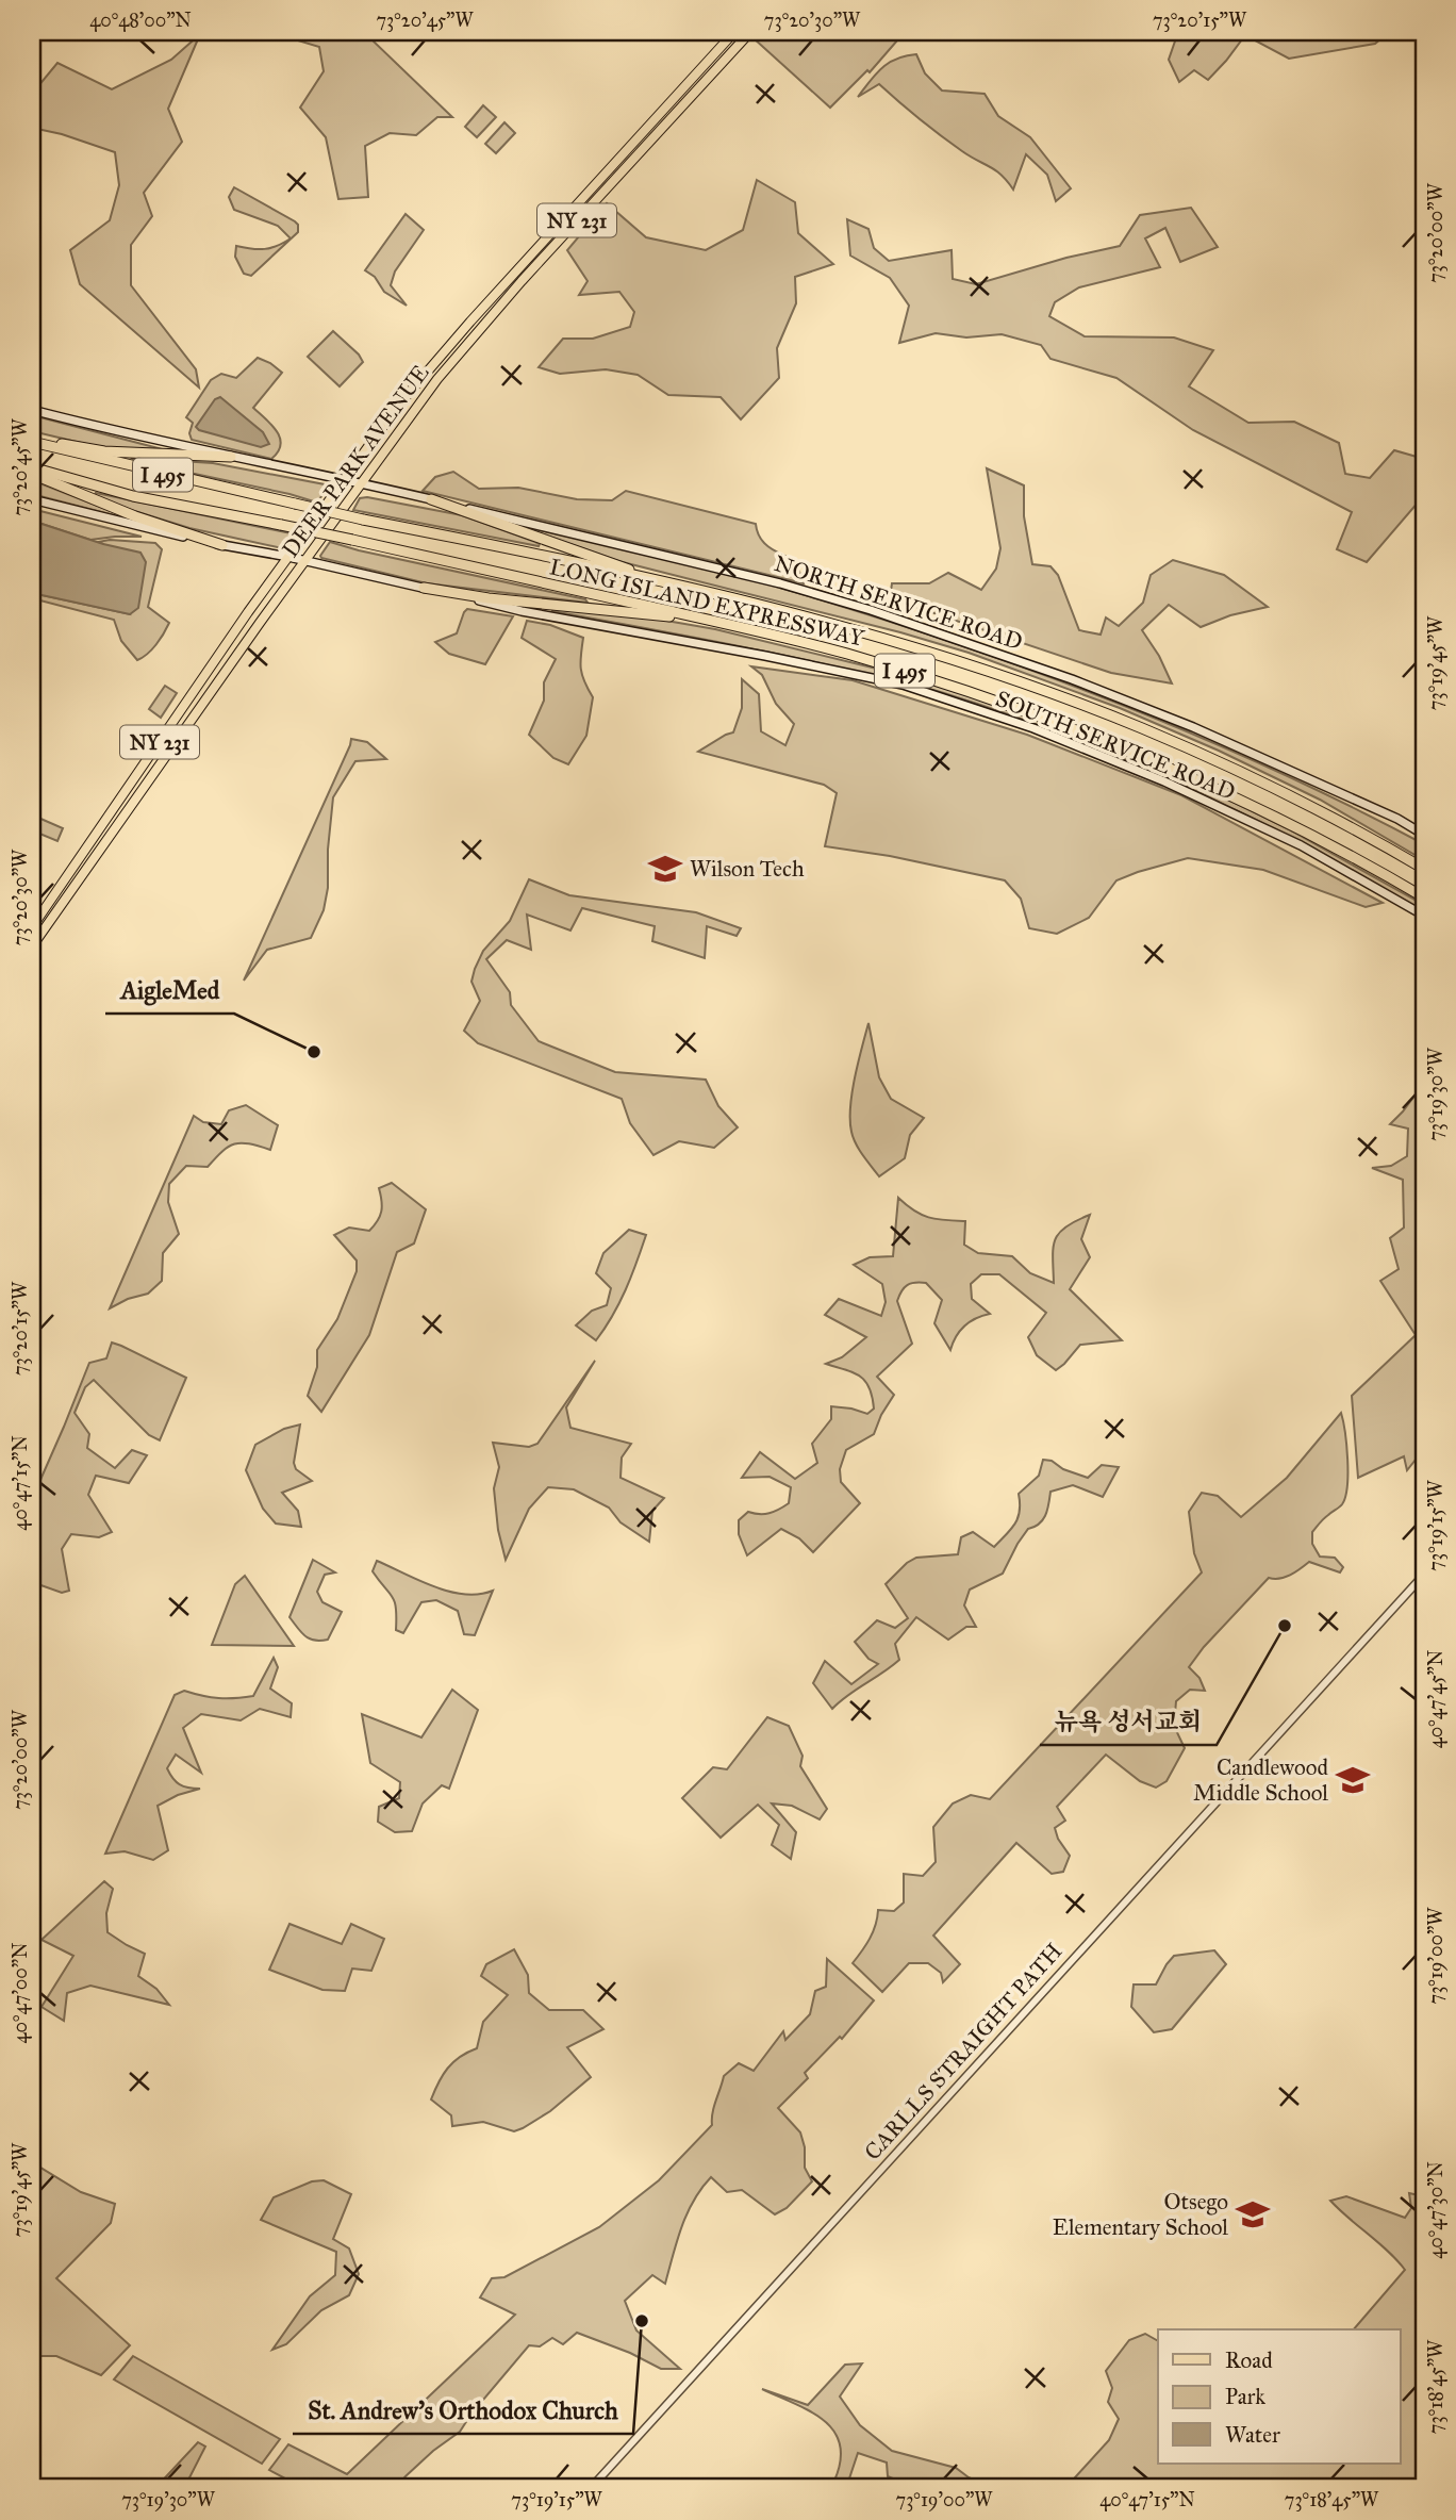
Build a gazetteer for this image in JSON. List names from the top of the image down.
{
  "streets": {
    "highway": ["I 495", "LONG ISLAND EXPRESSWAY"],
    "main road": [
      "NY 231",
      "DEER PARK AVENUE",
      "NORTH SERVICE ROAD",
      "SOUTH SERVICE ROAD"
    ],
    "street": ["CARLLS STRAIGHT PATH"]
  },
  "crossings": [
    ["DEER PARK AVENUE", "NORTH SERVICE ROAD"],
    ["DEER PARK AVENUE", "SOUTH SERVICE ROAD"]
  ],
  "places": {
    "school or university": ["Wilson Tech", "Candlewood Middle School", "Otsego Elementary School"],
    "other": ["AigleMed", "뉴욕 성서교회", "St. Andrew's Orthodox Church"]
  },
  "legend": ["Road", "Park", "Water"],
  "coordinates": [
    "40°48'00\"N",
    "73°20'45\"W",
    "73°20'30\"W",
    "73°20'15\"W",
    "73°20'00\"W",
    "73°19'45\"W",
    "73°19'30\"W",
    "40°47'15\"N",
    "73°19'15\"W",
    "40°47'45\"N",
    "73°19'00\"W",
    "40°47'00\"N",
    "40°47'30\"N",
    "73°18'45\"W"
  ]
}
